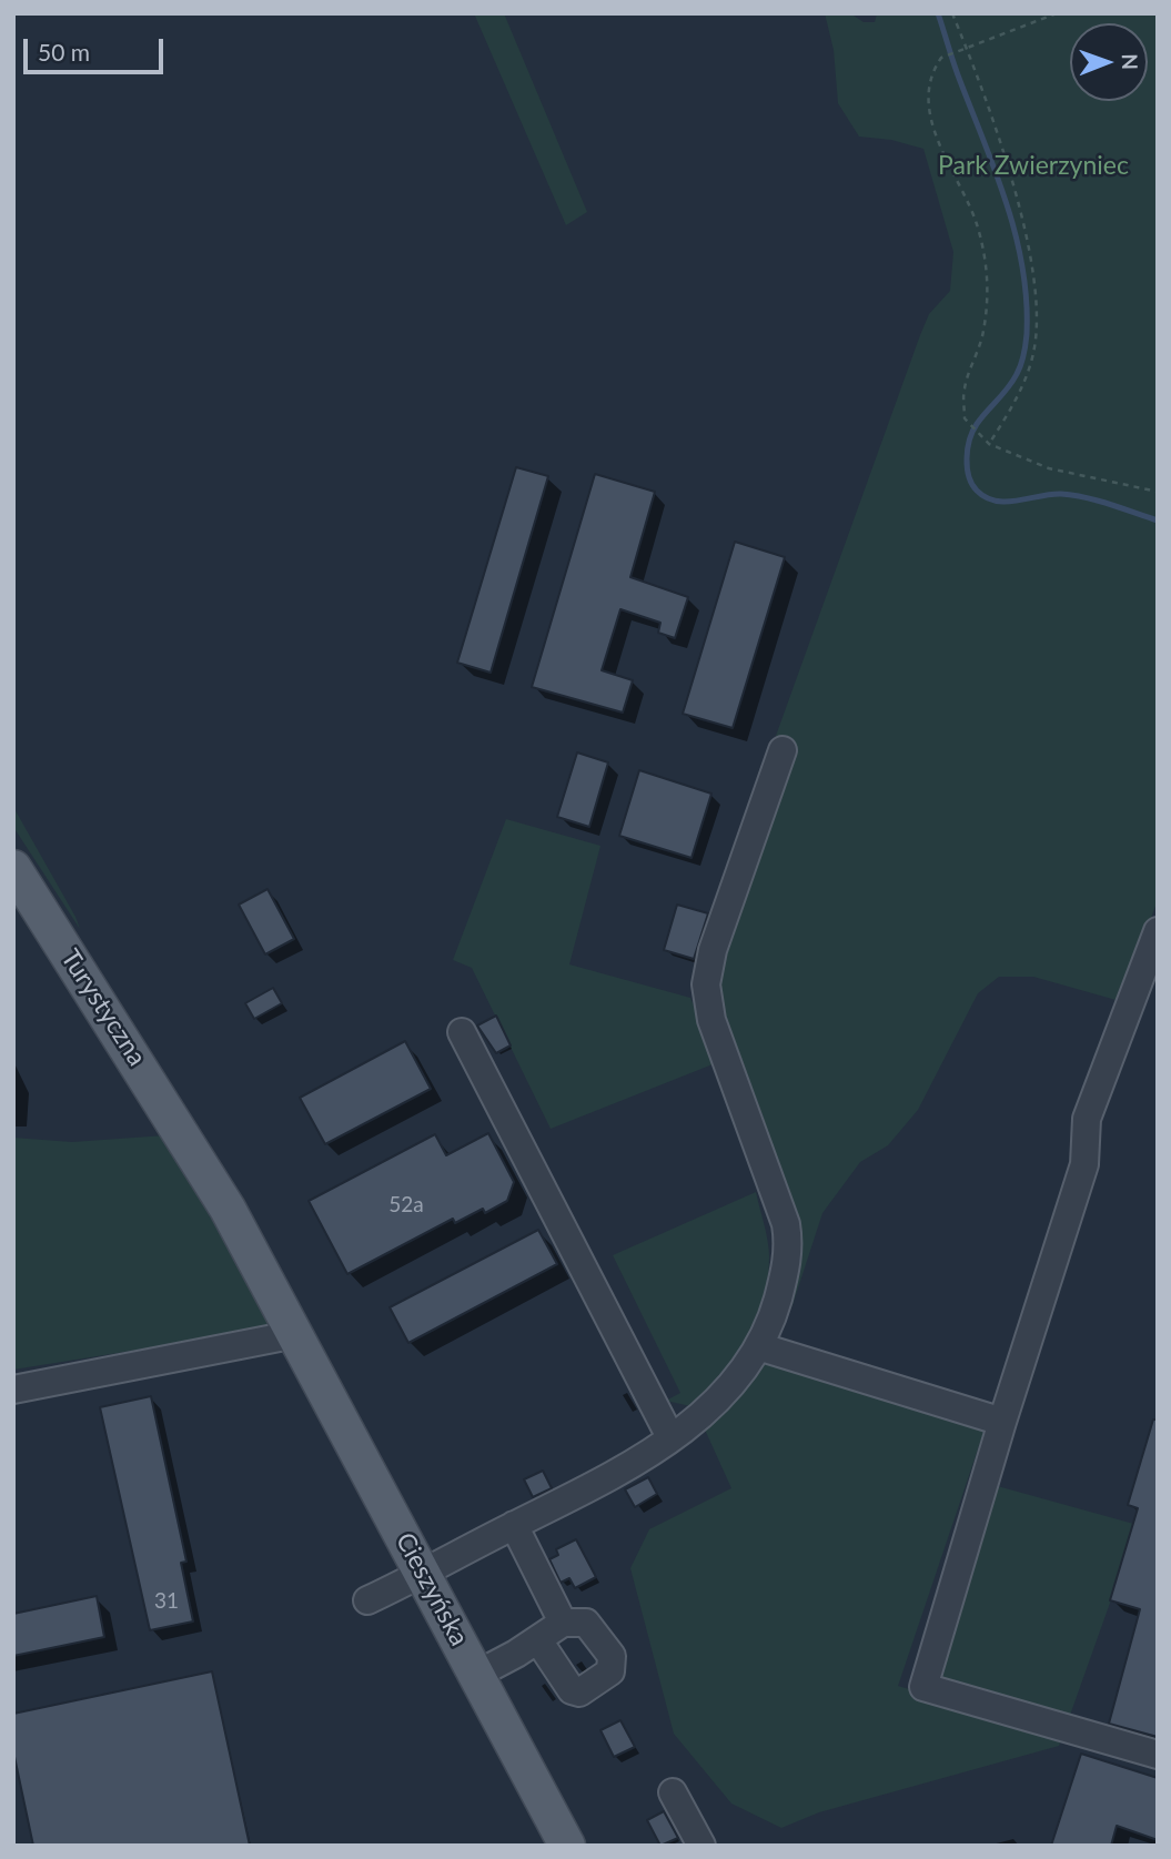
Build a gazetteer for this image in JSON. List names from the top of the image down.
{
  "streets": {
    "main road": ["Turystyczna", "Cieszyńska"]
  },
  "crossings": [
    ["Turystyczna", "Cieszyńska"]
  ],
  "parks": ["Park Zwierzyniec"],
  "house_numbers": ["52a", "31"],
  "scale_bar": "50 m",
  "north": "right"
}
